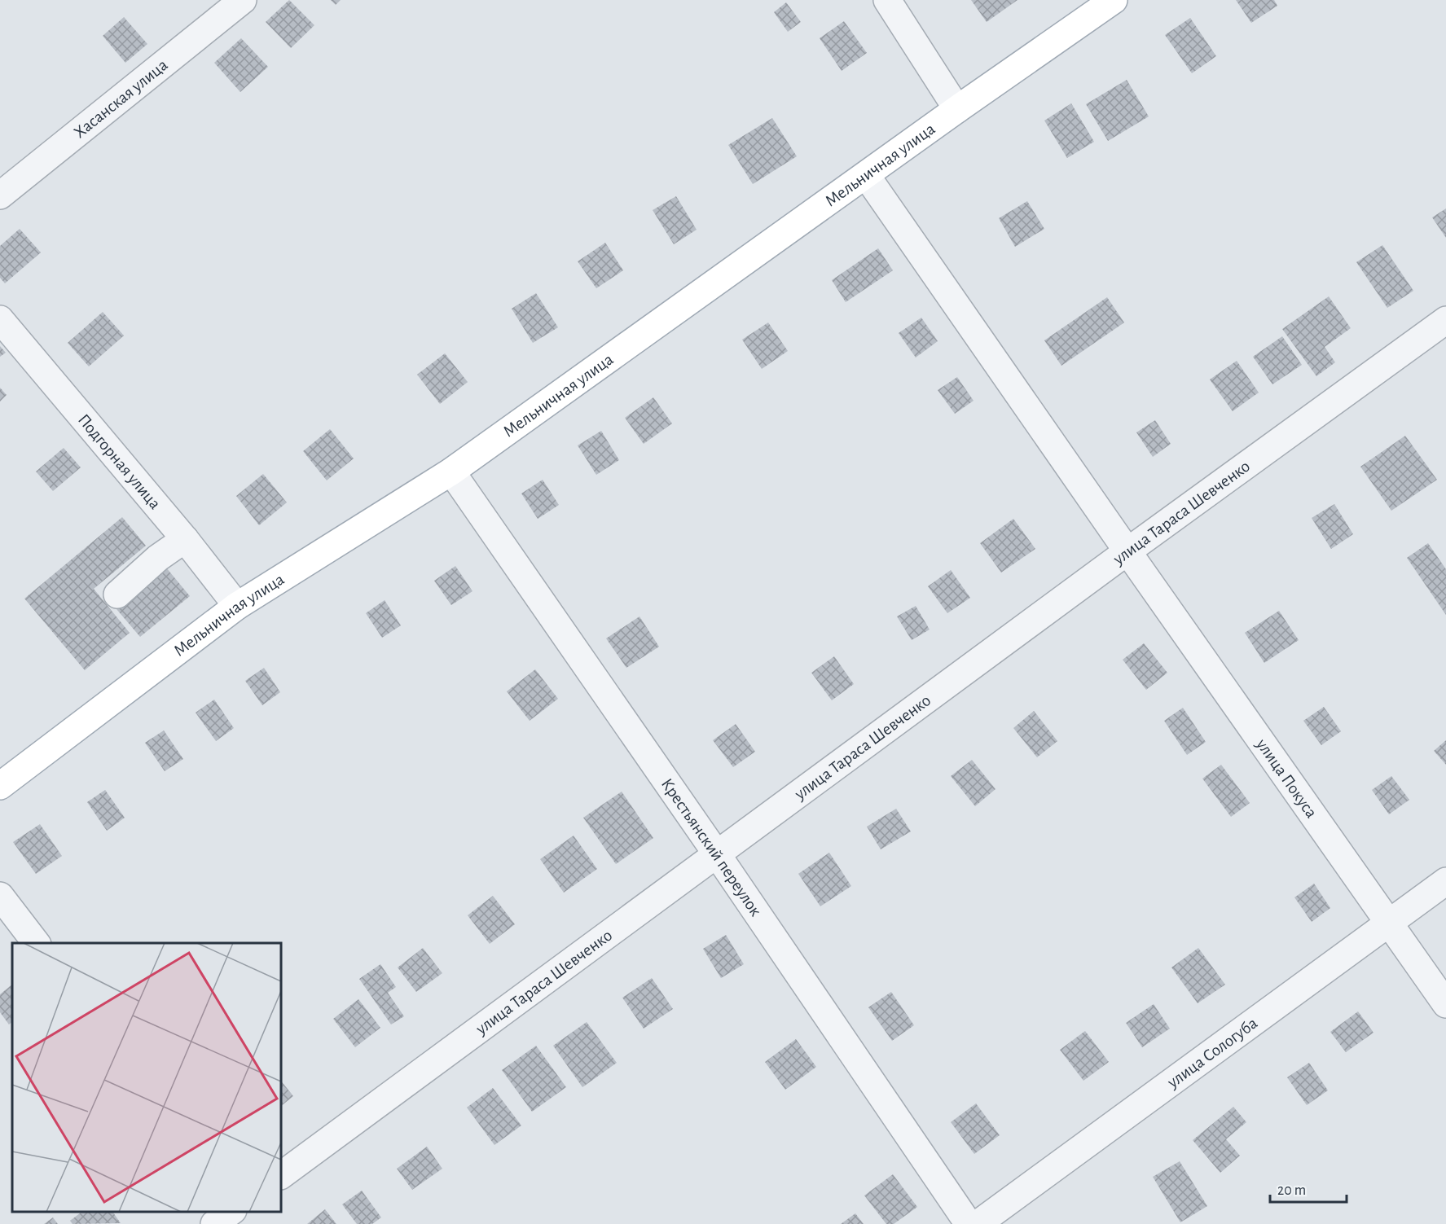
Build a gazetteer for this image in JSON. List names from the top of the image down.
{
  "streets": {
    "main road": ["Мельничная улица"],
    "street": [
      "Хасанская улица",
      "Подгорная улица",
      "улица Тараса Шевченко",
      "улица Покуса",
      "Крестьянский переулок",
      "улица Сологуба"
    ]
  },
  "crossings": [
    ["Мельничная улица", "Подгорная улица"],
    ["Мельничная улица", "улица Покуса"],
    ["Мельничная улица", "Крестьянский переулок"],
    ["улица Тараса Шевченко", "улица Покуса"],
    ["улица Тараса Шевченко", "Крестьянский переулок"],
    ["улица Покуса", "улица Сологуба"]
  ],
  "scale_bar": "20 m"
}
